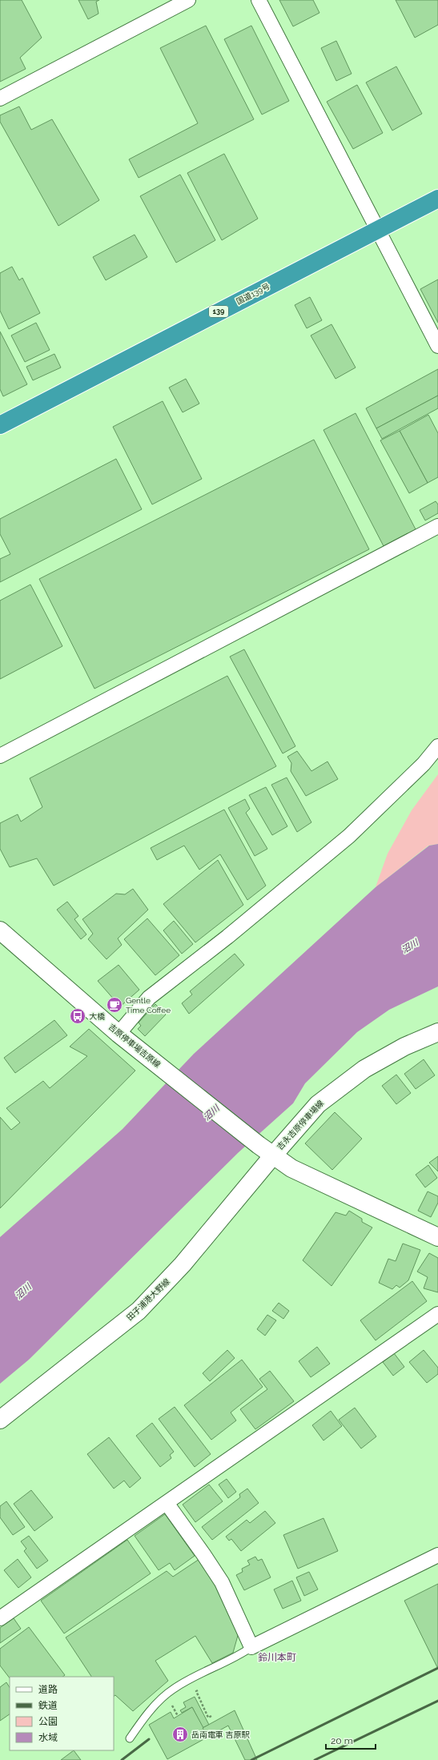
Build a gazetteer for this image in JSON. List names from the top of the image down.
{
  "streets": {
    "highway": ["国道139号", "139"],
    "main road": ["吉原停車場吉原線", "吉永吉原停車場線", "田子浦港大野線"]
  },
  "crossings": [
    ["吉原停車場吉原線", "吉永吉原停車場線"],
    ["吉原停車場吉原線", "田子浦港大野線"],
    ["吉永吉原停車場線", "田子浦港大野線"]
  ],
  "districts": ["鈴川本町"],
  "water": ["沼川"],
  "places": {
    "cafe": ["Gentle Time Coffee"],
    "bus stop": ["大橋"],
    "building": ["岳南電車 吉原駅"]
  },
  "legend": [
    "道路",
    "鉄道",
    "公園",
    "水域"
  ],
  "scale_bar": "20 m"
}
